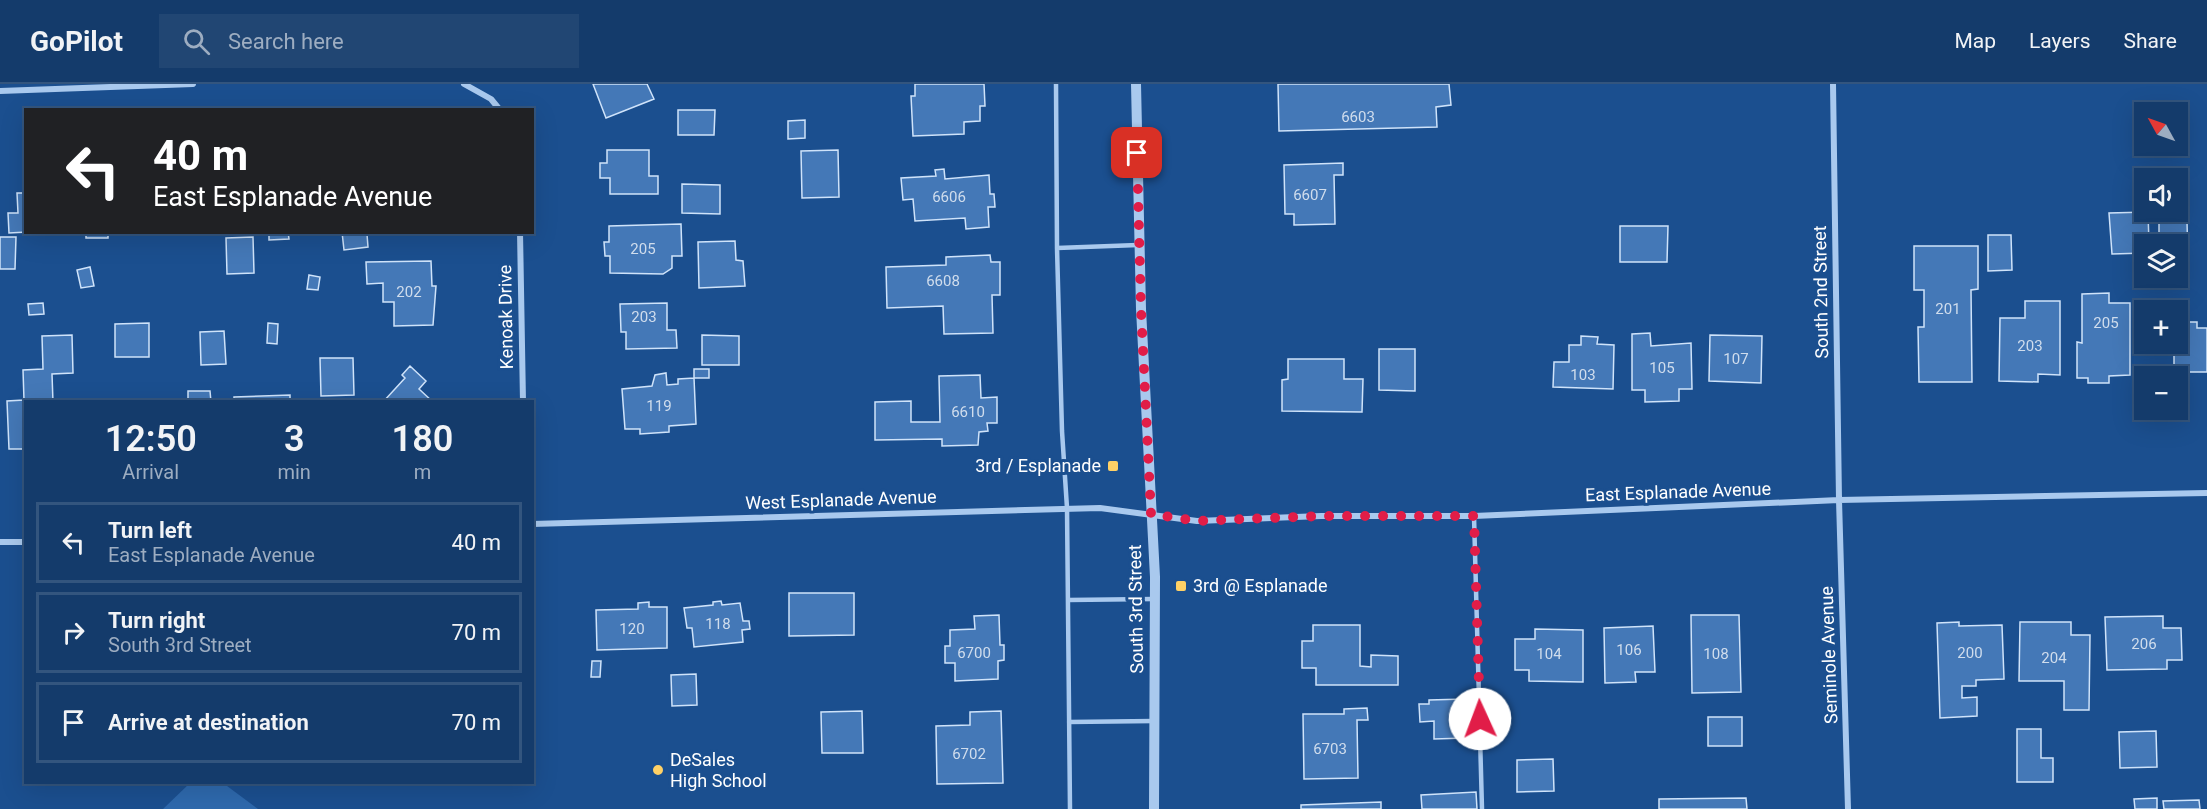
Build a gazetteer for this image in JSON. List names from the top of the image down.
{
  "streets": {
    "street": [
      "South 2nd Street",
      "Kenoak Drive",
      "East Esplanade Avenue",
      "West Esplanade Avenue",
      "South 3rd Street",
      "Seminole Avenue"
    ]
  },
  "crossings": [
    ["South 2nd Street", "East Esplanade Avenue"],
    ["South 2nd Street", "Seminole Avenue"],
    ["East Esplanade Avenue", "West Esplanade Avenue"],
    ["East Esplanade Avenue", "South 3rd Street"],
    ["East Esplanade Avenue", "Seminole Avenue"],
    ["West Esplanade Avenue", "South 3rd Street"]
  ],
  "places": {
    "transit": ["3rd / Esplanade", "3rd @ Esplanade"],
    "other": ["DeSales High School"]
  },
  "house_numbers": [
    "6603",
    "6607",
    "6606",
    "205",
    "6608",
    "202",
    "201",
    "203",
    "205",
    "203",
    "107",
    "105",
    "103",
    "119",
    "6610",
    "118",
    "120",
    "206",
    "106",
    "6700",
    "200",
    "104",
    "108",
    "204",
    "6703",
    "6702"
  ],
  "north": "top left",
  "page": {
    "header": "GoPilot",
    "search": "Search here",
    "nav": ["Map", "Layers", "Share"],
    "map_buttons": ["+", "−"],
    "turn": ["40 m", "East Esplanade Avenue"],
    "eta": [
      "12:50",
      "Arrival",
      "3",
      "min",
      "180",
      "m"
    ],
    "list": [
      {
        "name": "Turn left",
        "note": "East Esplanade Avenue",
        "value": "40 m"
      },
      {
        "name": "Turn right",
        "note": "South 3rd Street",
        "value": "70 m"
      },
      {
        "name": "Arrive at destination",
        "value": "70 m"
      }
    ]
  }
}
